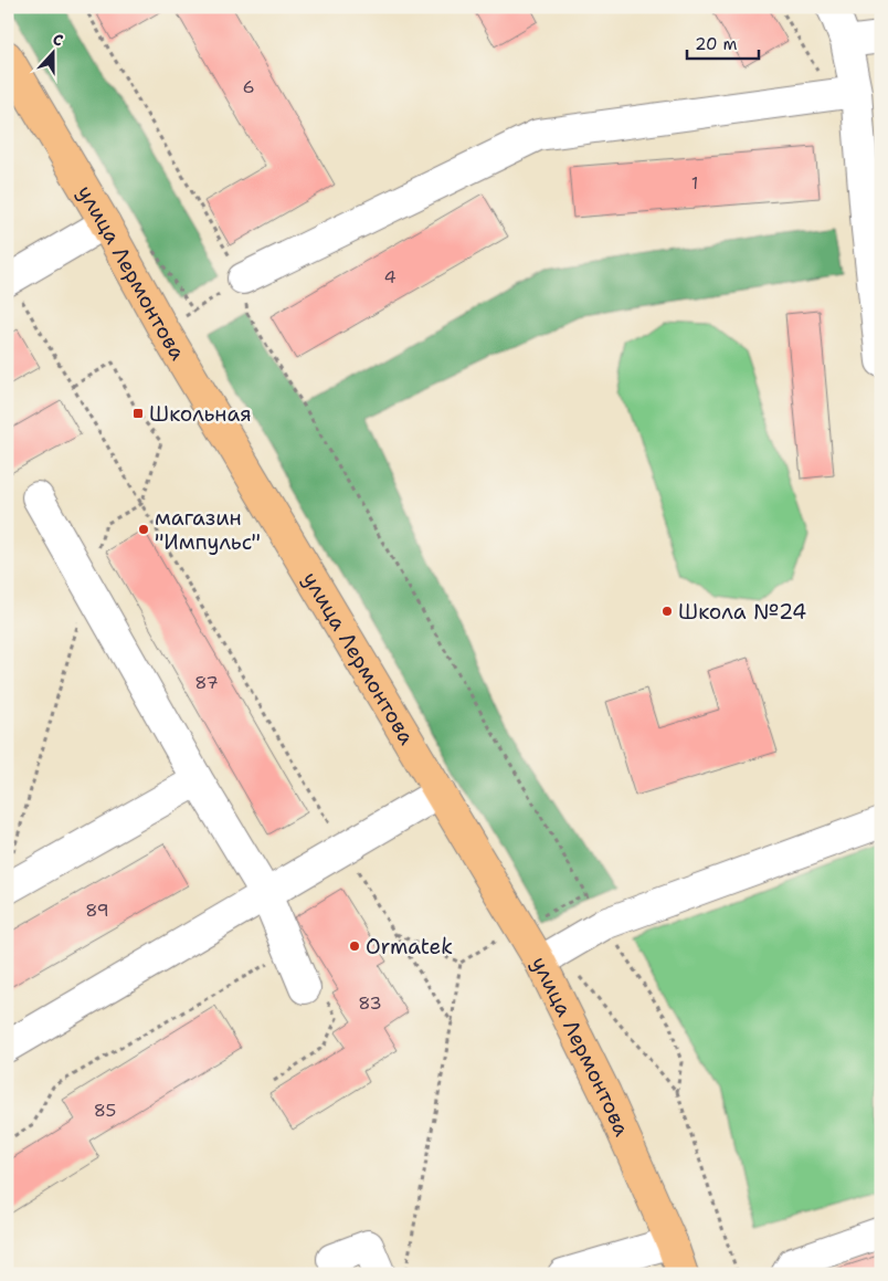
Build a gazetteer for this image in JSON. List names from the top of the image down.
{
  "streets": {
    "main road": ["улица Лермонтова"]
  },
  "places": {
    "transit": ["Школьная"],
    "other": ["магазин \"Импульс\"", "Школа №24", "Ormatek"]
  },
  "house_numbers": [
    "6",
    "1",
    "4",
    "87",
    "89",
    "83",
    "85"
  ],
  "scale_bar": "20 m",
  "north": "top"
}
